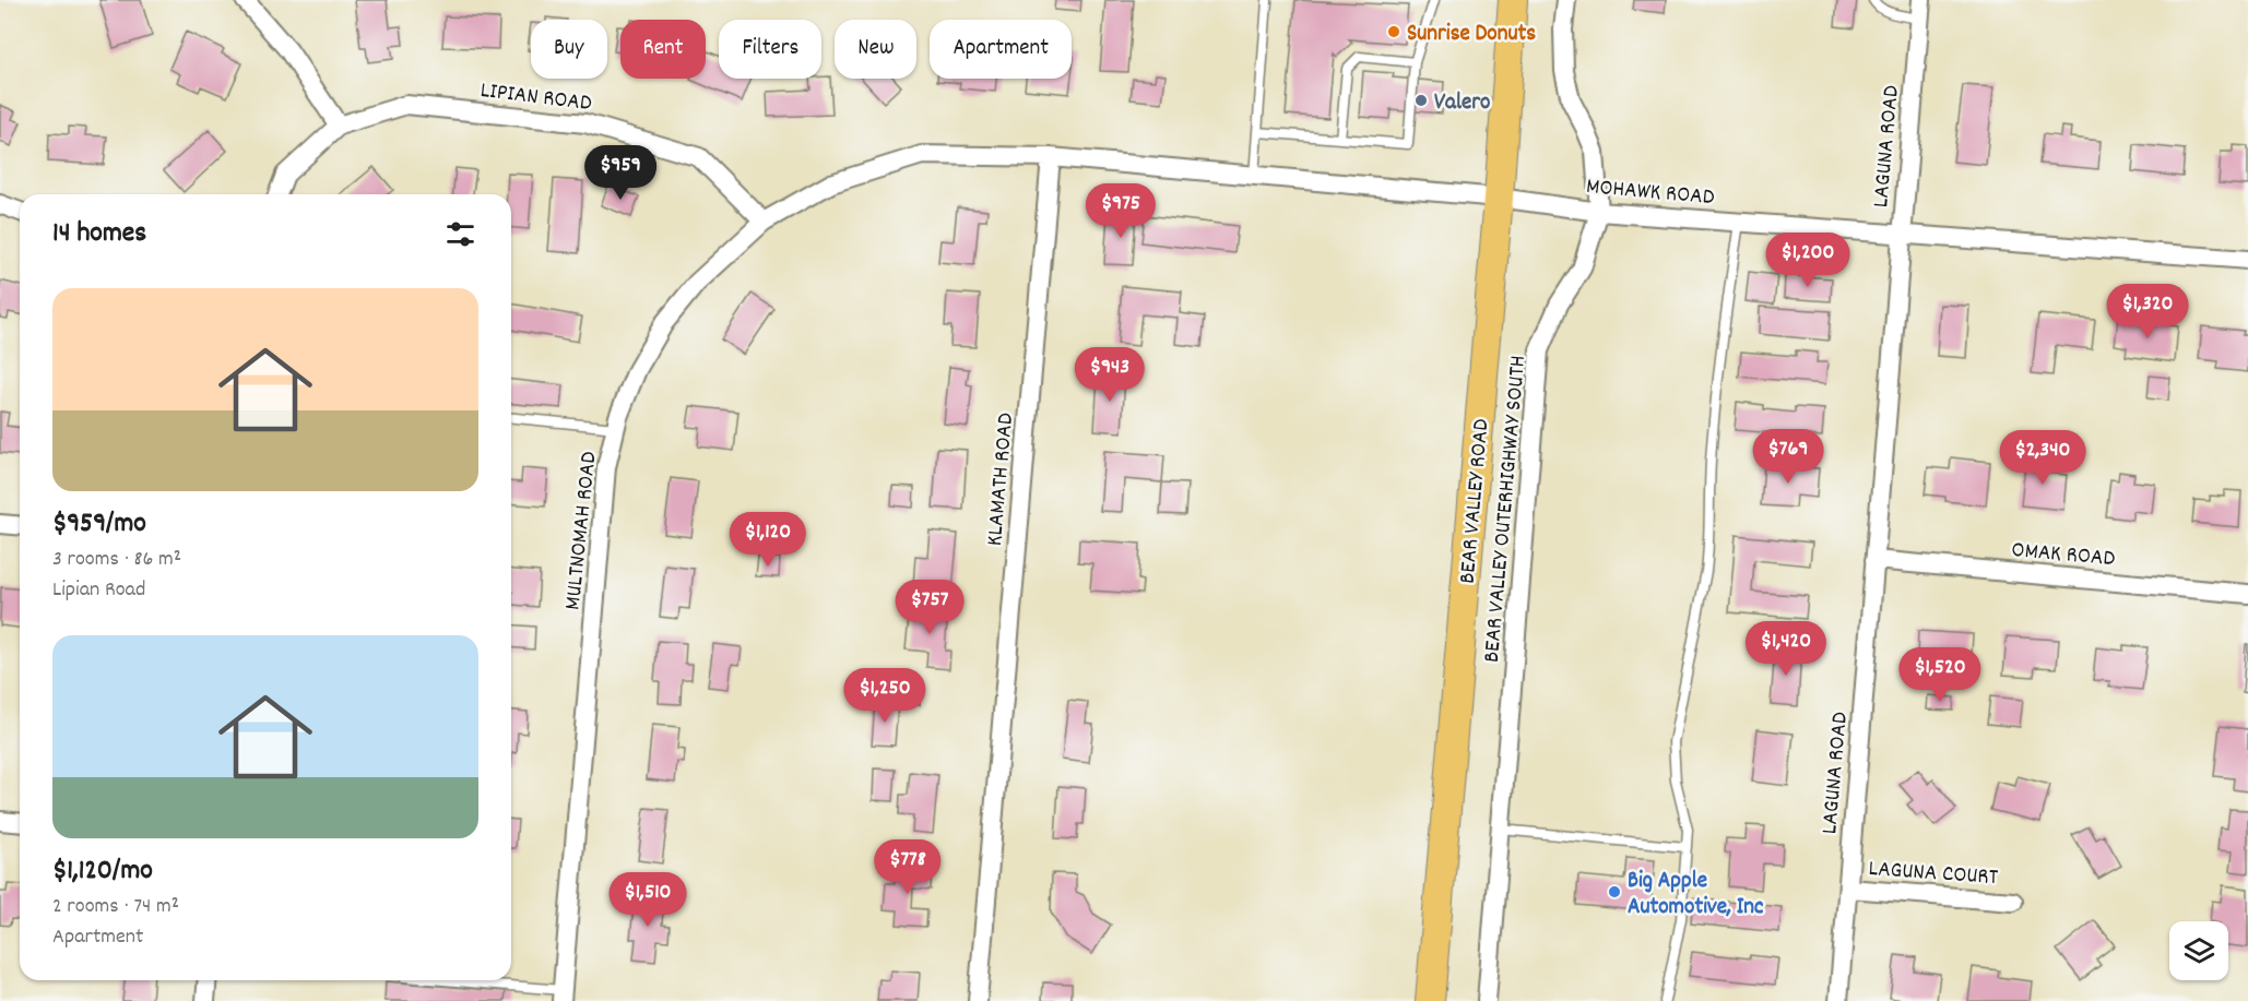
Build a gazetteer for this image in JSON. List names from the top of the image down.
{
  "streets": {
    "main road": ["BEAR VALLEY ROAD"],
    "street": [
      "LIPIAN ROAD",
      "LAGUNA ROAD",
      "MOHAWK ROAD",
      "KLAMATH ROAD",
      "BEAR VALLEY OUTERHIGHWAY SOUTH",
      "MULTNOMAH ROAD",
      "OMAK ROAD",
      "LAGUNA COURT"
    ]
  },
  "crossings": [
    ["LIPIAN ROAD", "MULTNOMAH ROAD"],
    ["LAGUNA ROAD", "MOHAWK ROAD"],
    ["LAGUNA ROAD", "OMAK ROAD"],
    ["LAGUNA ROAD", "LAGUNA COURT"],
    ["MOHAWK ROAD", "KLAMATH ROAD"],
    ["MOHAWK ROAD", "BEAR VALLEY ROAD"],
    ["MOHAWK ROAD", "BEAR VALLEY OUTERHIGHWAY SOUTH"],
    ["MOHAWK ROAD", "MULTNOMAH ROAD"],
    ["KLAMATH ROAD", "MULTNOMAH ROAD"]
  ],
  "places": ["Sunrise Donuts", "Valero", "Big Apple Automotive, Inc"],
  "page": {
    "chip": [
      "Buy",
      "Rent",
      "Filters",
      "New",
      "Apartment"
    ],
    "price": [
      "$959",
      "$975",
      "$1,200",
      "$1,320",
      "$943",
      "$769",
      "$2,340",
      "$1,120",
      "$757",
      "$1,420",
      "$1,520",
      "$1,250",
      "$778",
      "$1,510"
    ],
    "heading": "14 homes",
    "list": [
      {
        "name": "$959/mo",
        "note": "3 rooms · 86 m² · Lipian Road"
      },
      {
        "name": "$1,120/mo",
        "note": "2 rooms · 74 m² · Apartment"
      }
    ]
  }
}
